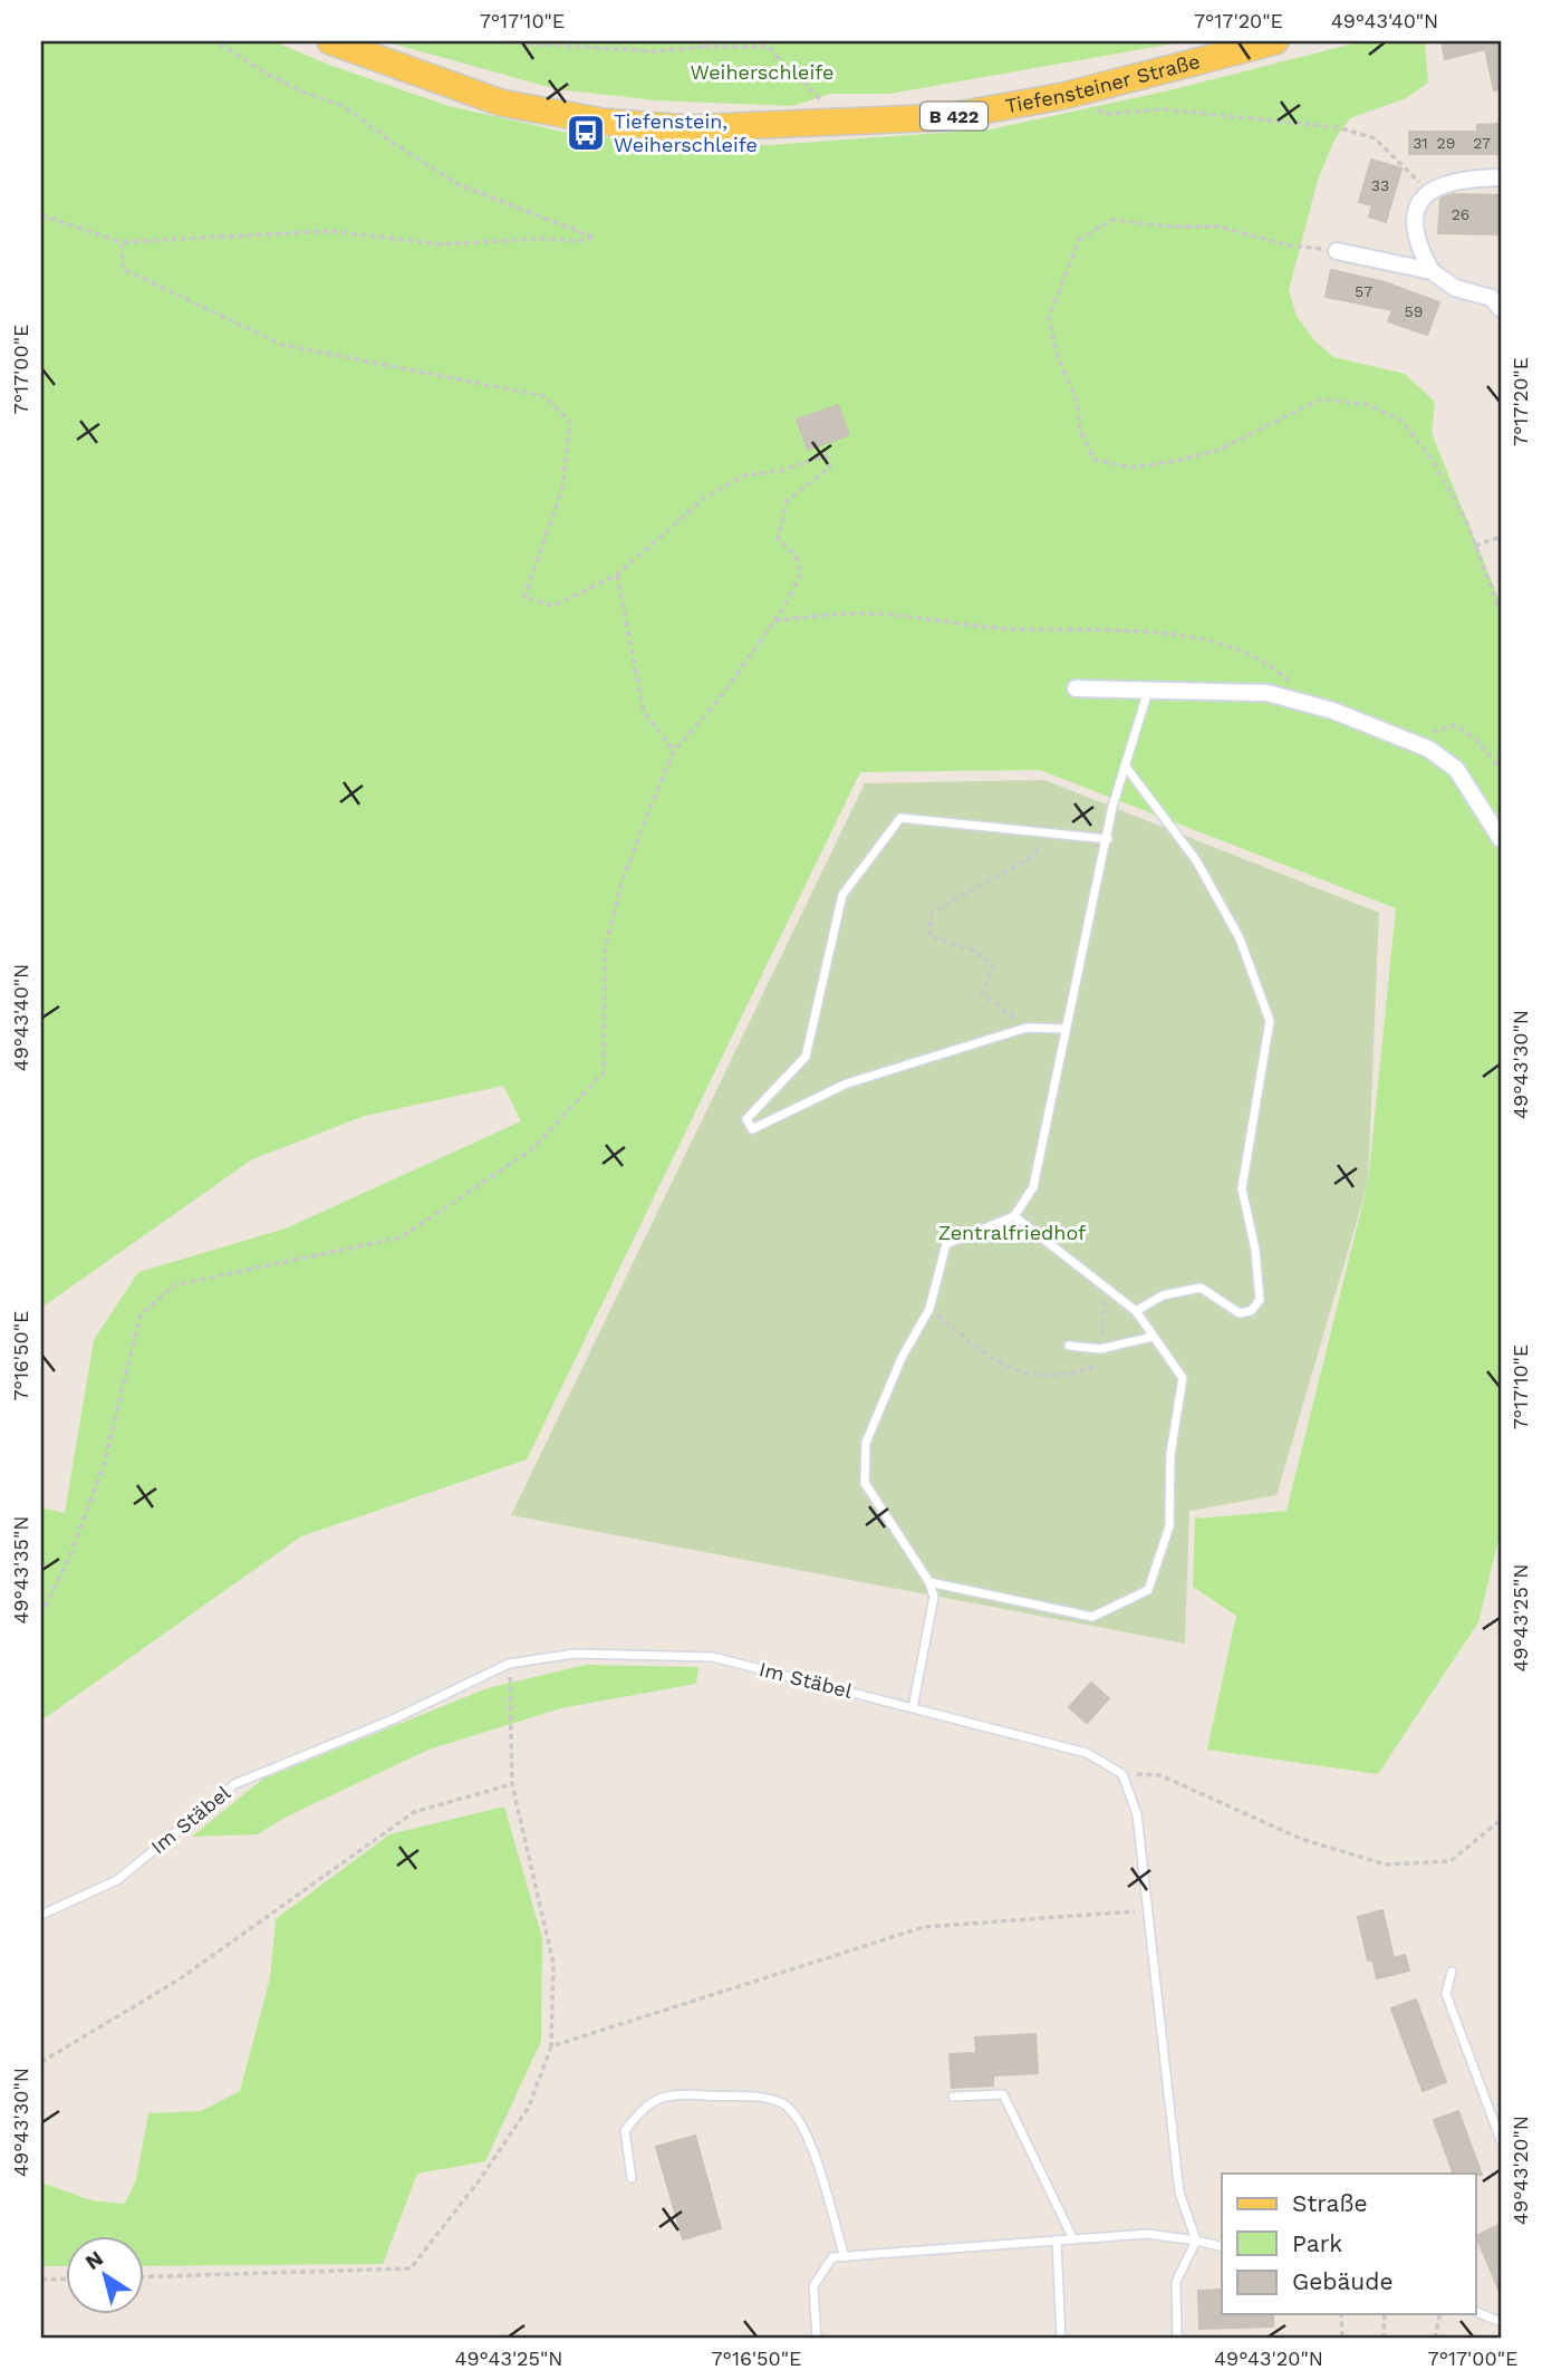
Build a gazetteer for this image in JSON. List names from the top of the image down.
{
  "streets": {
    "main road": ["Tiefensteiner Straße", "B 422"],
    "lane": ["Im Stäbel"]
  },
  "parks": ["Weiherschleife", "Zentralfriedhof"],
  "places": {
    "bus stop": ["Tiefenstein, Weiherschleife"]
  },
  "house_numbers": [
    "31",
    "29",
    "27",
    "33",
    "26",
    "57",
    "59"
  ],
  "legend": ["Straße", "Park", "Gebäude"],
  "north": "top left",
  "coordinates": [
    "7°17'10\"E",
    "7°17'20\"E",
    "49°43'40\"N",
    "7°17'00\"E",
    "49°43'30\"N",
    "7°16'50\"E",
    "49°43'35\"N",
    "49°43'25\"N",
    "49°43'20\"N"
  ]
}
